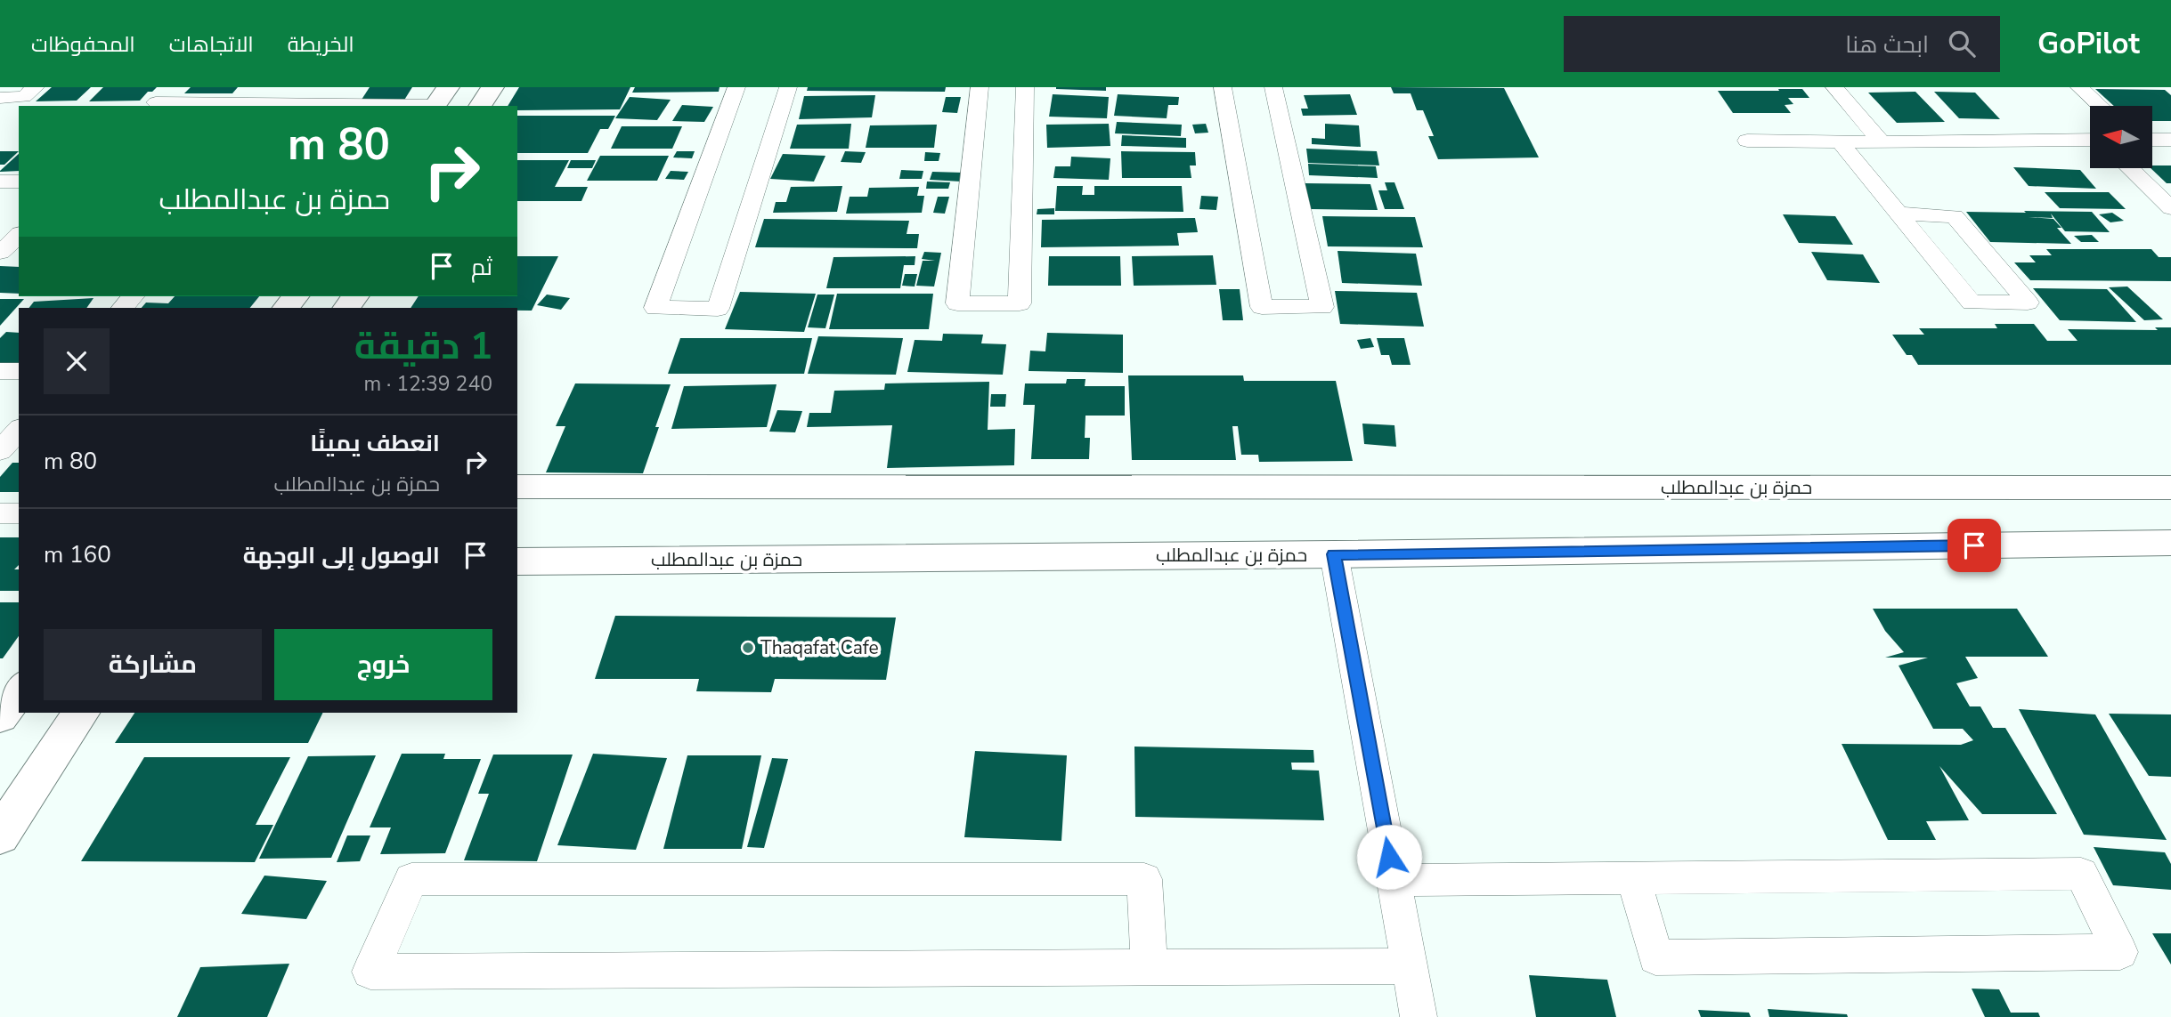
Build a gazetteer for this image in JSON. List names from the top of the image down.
{
  "streets": {
    "street": ["حمزة بن عبدالمطلب"]
  },
  "places": ["Thaqafat Cafe"],
  "north": "left",
  "page": {
    "header": "GoPilot",
    "search": "ابحث هنا",
    "nav": ["الخريطة", "الاتجاهات", "المحفوظات"],
    "turn": ["80 m", "حمزة بن عبدالمطلب"],
    "then": "ثم",
    "heading": ["1 دقيقة", "240 m · 12:39"],
    "list": [
      {
        "name": "انعطف يمينًا",
        "note": "حمزة بن عبدالمطلب",
        "value": "80 m"
      },
      {
        "name": "الوصول إلى الوجهة",
        "value": "160 m"
      }
    ],
    "buttons": ["خروج", "مشاركة"]
  }
}
